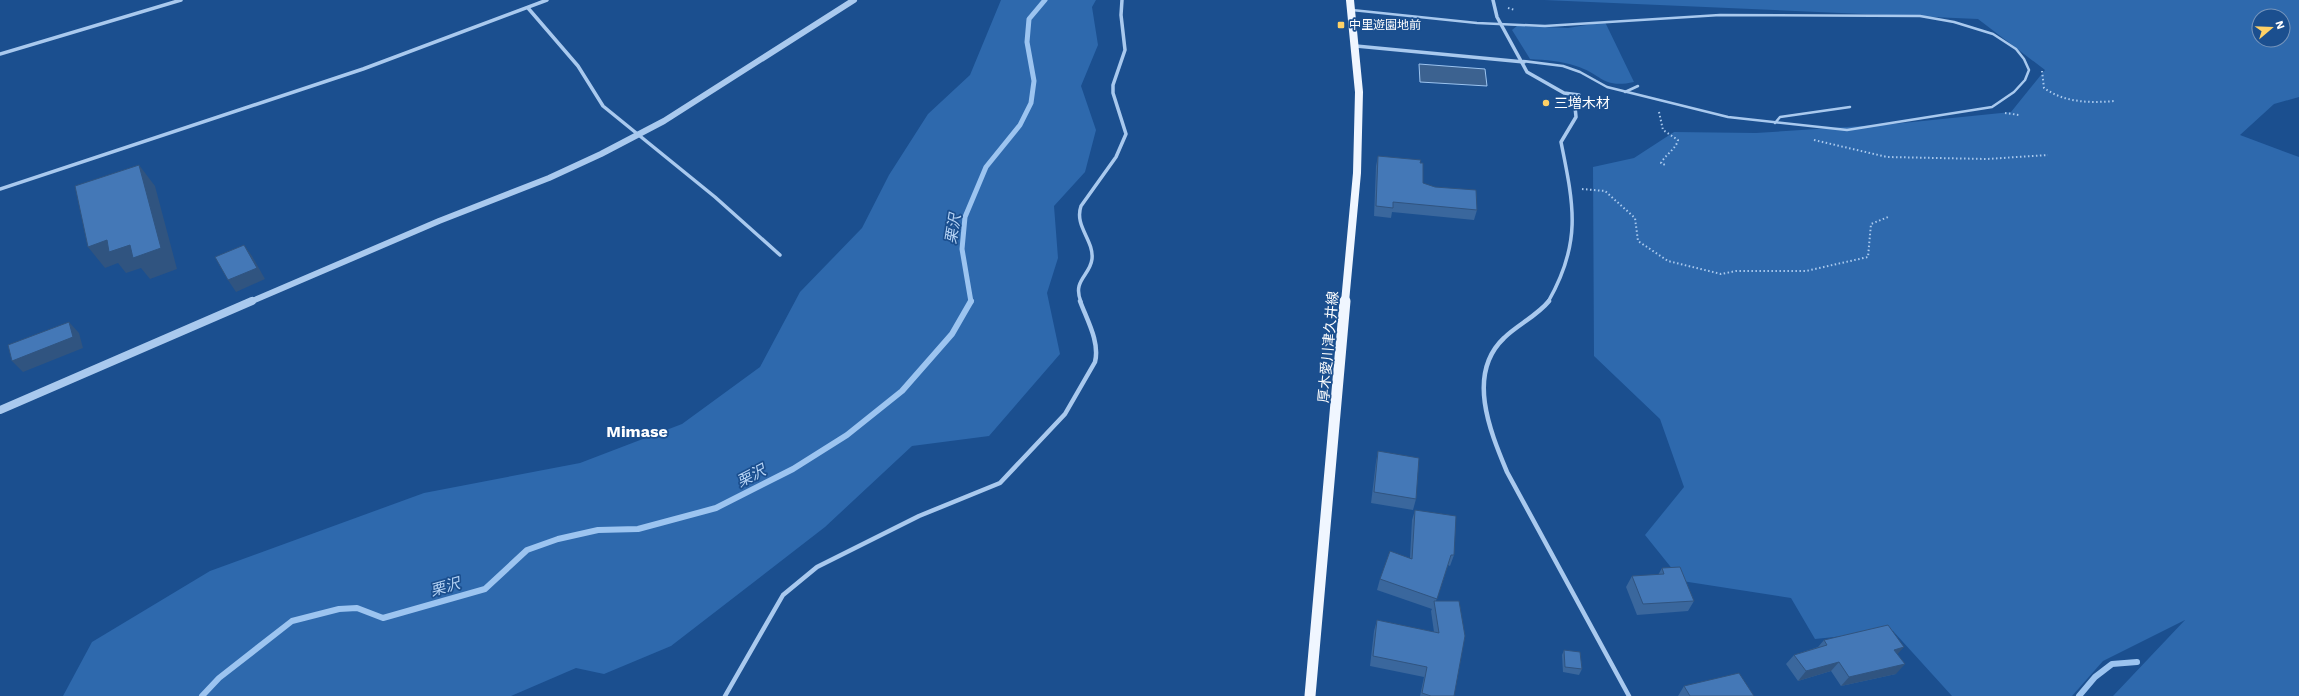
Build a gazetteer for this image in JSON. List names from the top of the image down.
{
  "streets": {
    "main road": ["厚木愛川津久井線"]
  },
  "districts": ["Mimase"],
  "water": ["栗沢"],
  "places": {
    "transit": ["中里遊園地前"],
    "other": ["三増木材"]
  },
  "north": "right"
}
